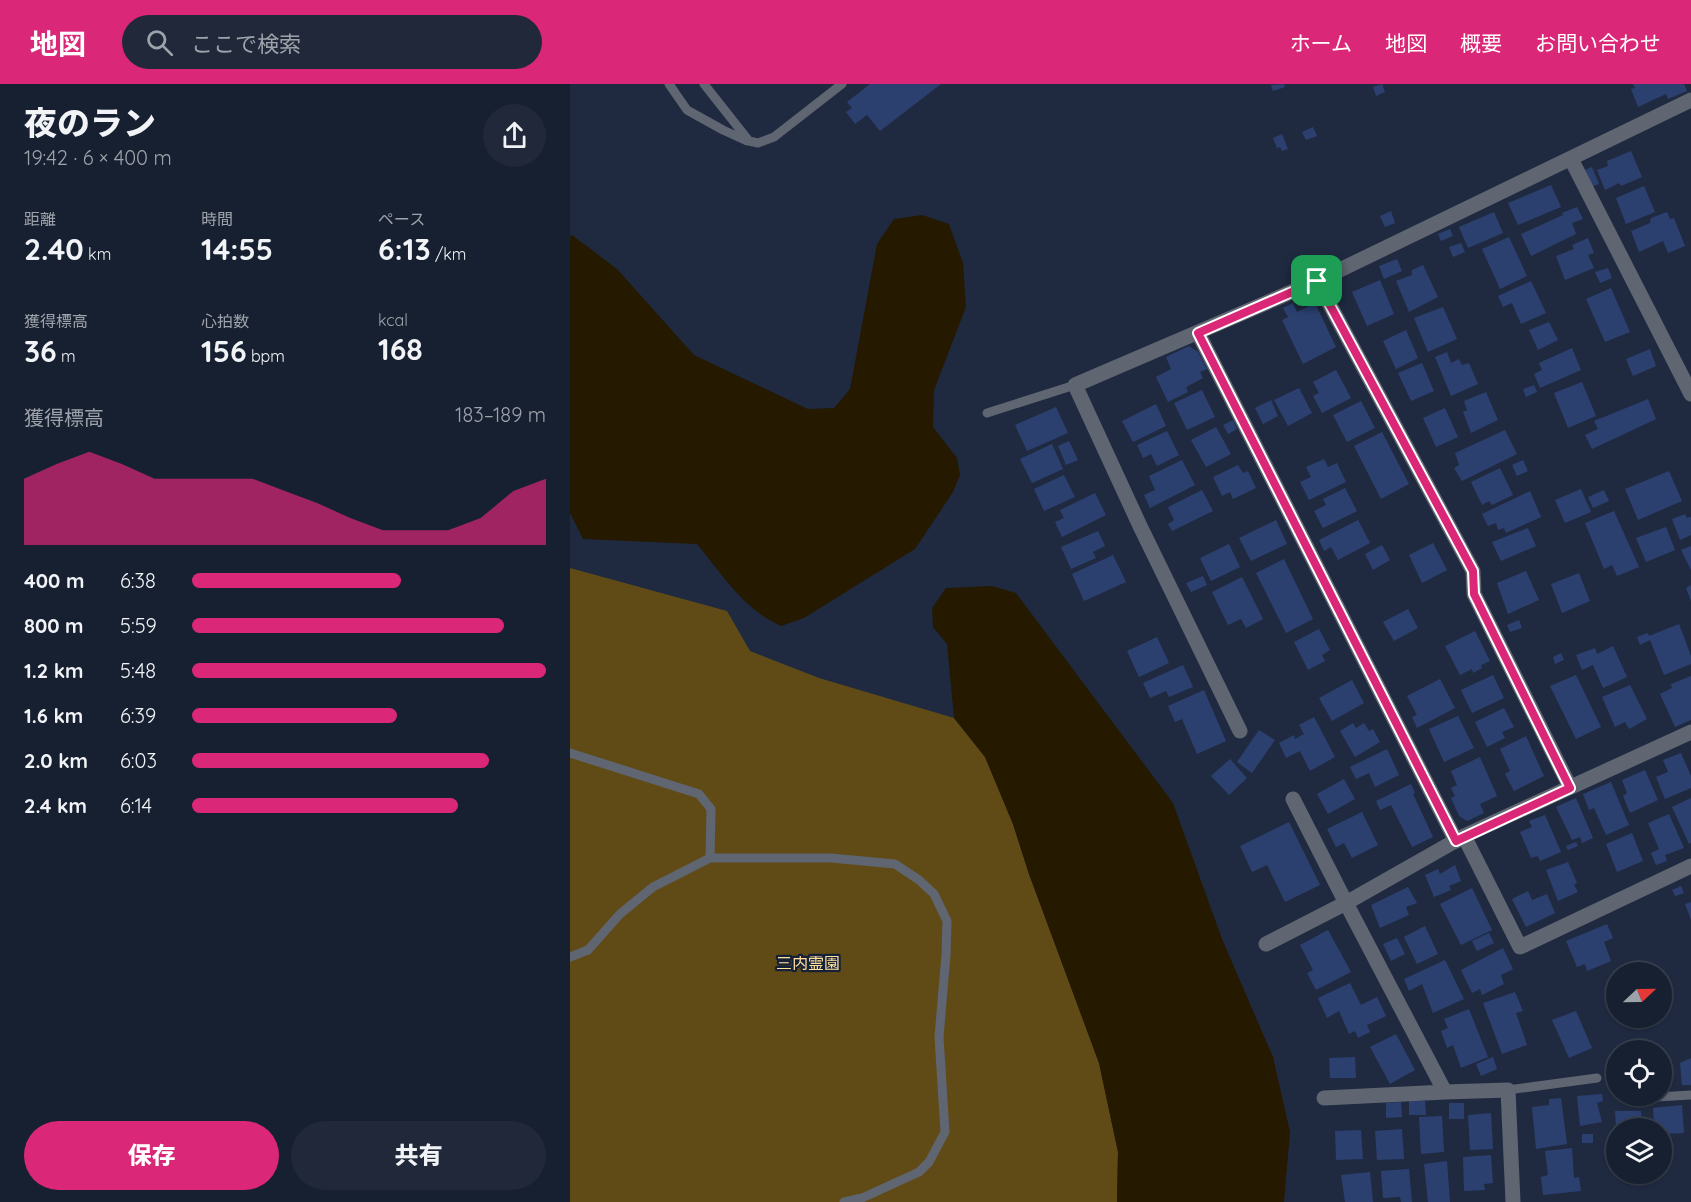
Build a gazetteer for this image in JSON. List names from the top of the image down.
{
  "parks": ["三内霊園"],
  "north": "right",
  "page": {
    "header": "地図",
    "search": "ここで検索",
    "nav": [
      "ホーム",
      "地図",
      "概要",
      "お問い合わせ"
    ],
    "heading": ["夜のラン", "19:42 · 6 × 400 m"],
    "stats": [
      ["距離", "2.40 km"],
      ["時間", "14:55"],
      ["ペース", "6:13 /km"],
      ["獲得標高", "36 m"],
      ["心拍数", "156 bpm"],
      ["kcal", "168"]
    ],
    "chart": ["獲得標高", "183–189 m"],
    "list": [
      {
        "name": "400 m",
        "note": "6:38"
      },
      {
        "name": "800 m",
        "note": "5:59"
      },
      {
        "name": "1.2 km",
        "note": "5:48"
      },
      {
        "name": "1.6 km",
        "note": "6:39"
      },
      {
        "name": "2.0 km",
        "note": "6:03"
      },
      {
        "name": "2.4 km",
        "note": "6:14"
      }
    ],
    "buttons": ["保存", "共有"]
  }
}
